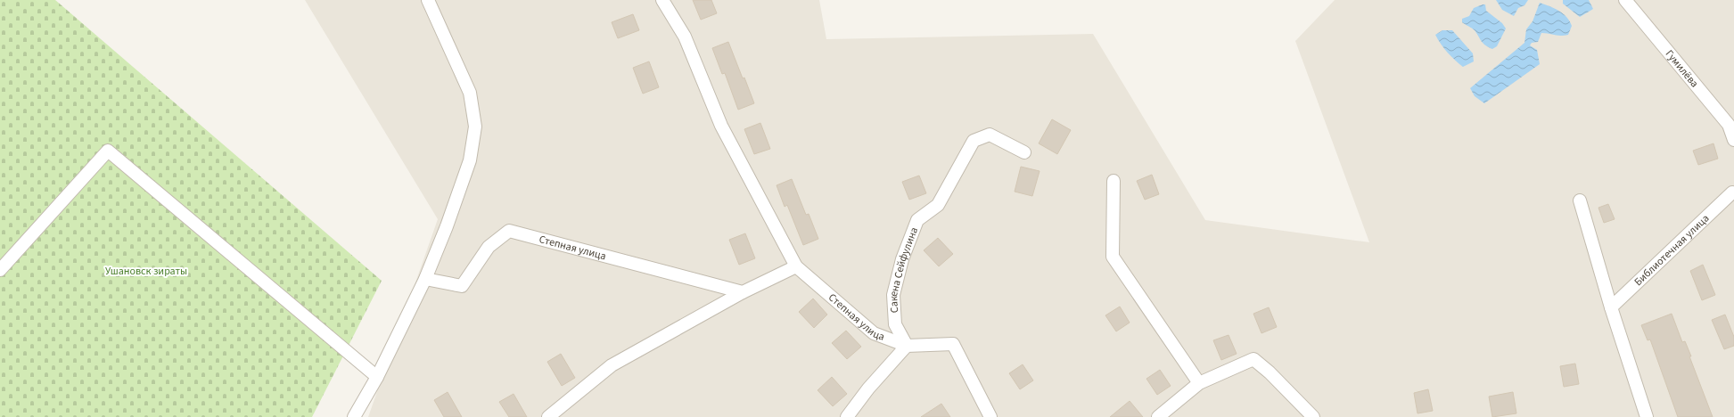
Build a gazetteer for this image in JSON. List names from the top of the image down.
{
  "streets": {
    "street": [
      "Гумилёва",
      "Степная улица",
      "Библиотечная улица",
      "Сакена Сейфулина"
    ]
  },
  "crossings": [
    ["Степная улица", "Сакена Сейфулина"]
  ],
  "parks": ["Ушановск зираты"]
}
